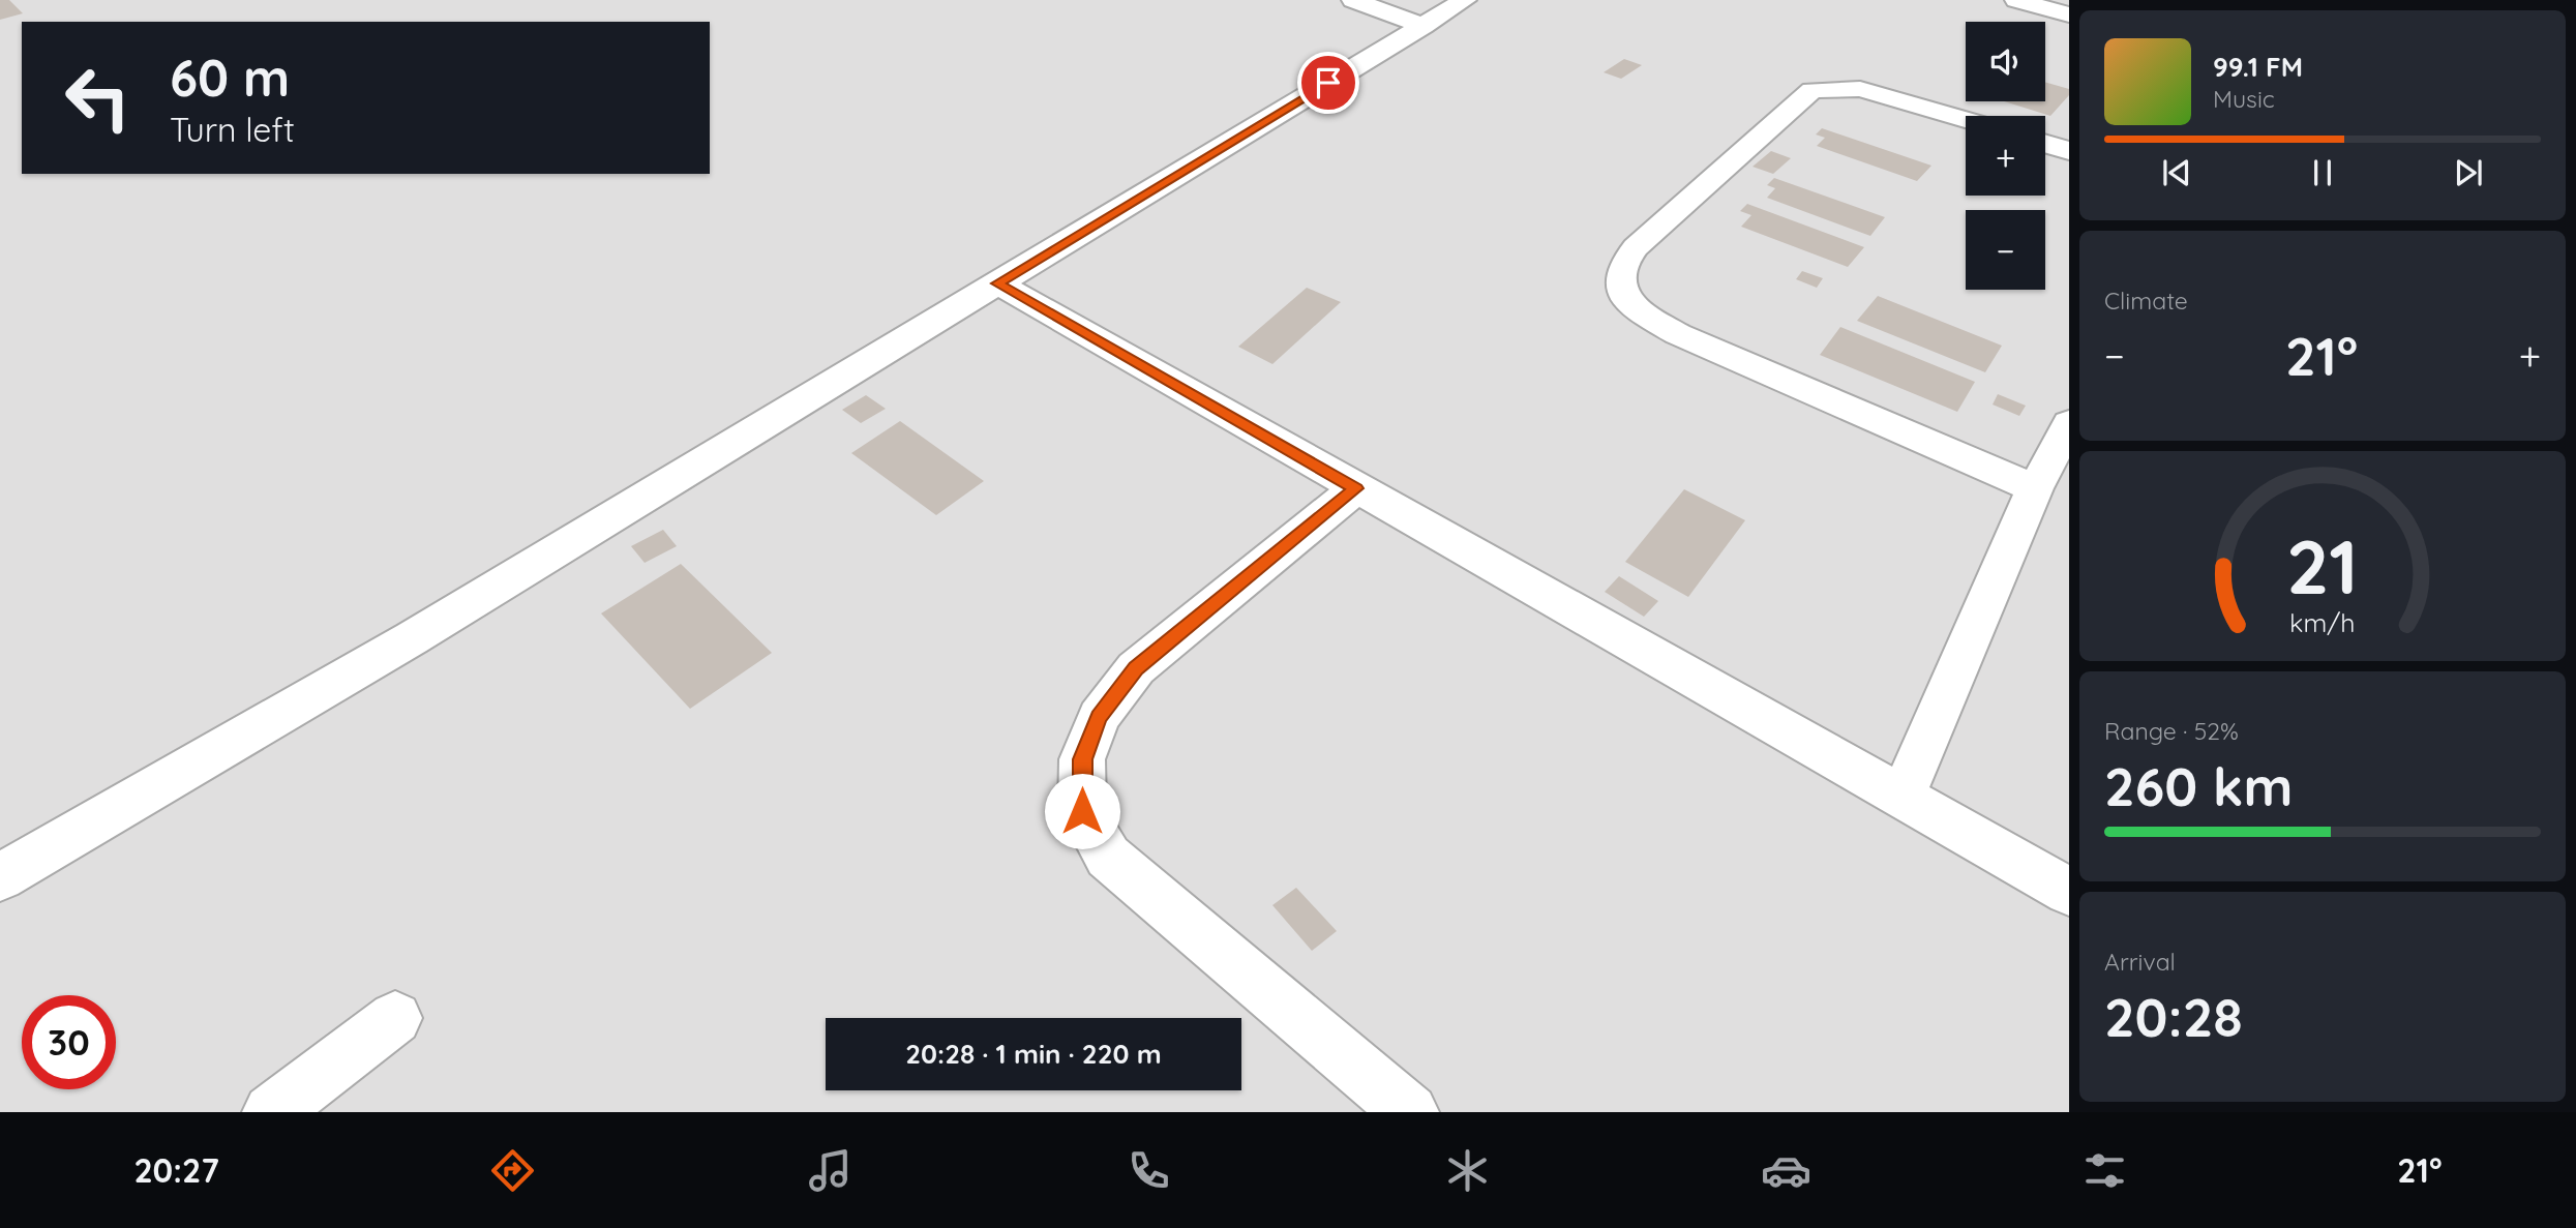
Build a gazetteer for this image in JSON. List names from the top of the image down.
{
  "page": {
    "map_buttons": ["+", "−"],
    "turn": ["60 m", "Turn left"],
    "song": ["99.1 FM", "Music"],
    "tile": [
      "Climate",
      ["Range · 52%", "260 km"],
      ["Arrival", "20:28"]
    ],
    "heat": ["−", "21°", "+"],
    "limit": "30",
    "trip": "20:28 · 1 min · 220 m",
    "tabs": ["20:27", "21°"],
    "gauge": ["21", "km/h"]
  }
}
